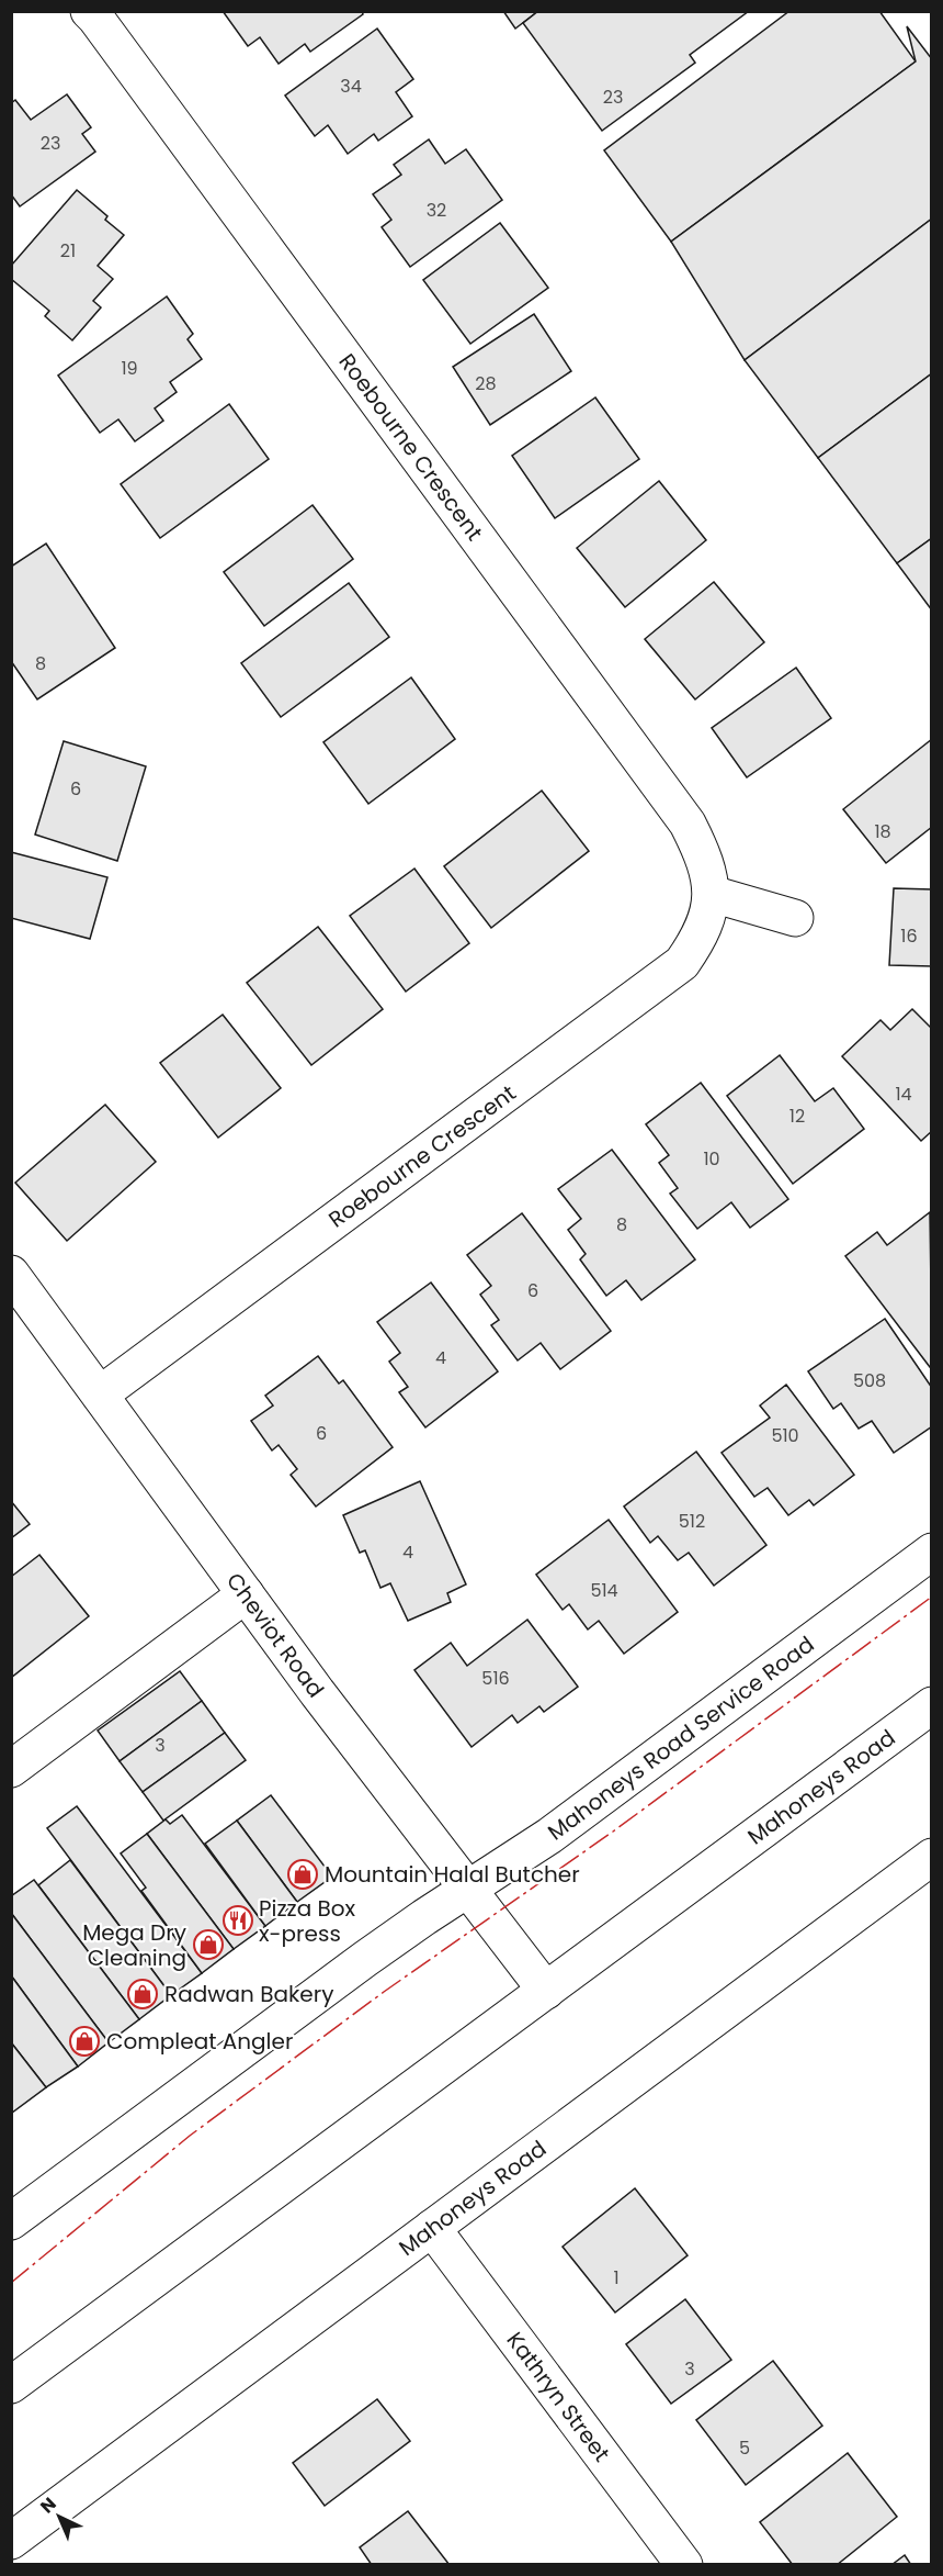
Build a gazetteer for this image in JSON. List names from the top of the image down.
{
  "streets": {
    "street": [
      "Roebourne Crescent",
      "Cheviot Road",
      "Mahoneys Road Service Road",
      "Mahoneys Road",
      "Kathryn Street"
    ]
  },
  "crossings": [
    ["Roebourne Crescent", "Cheviot Road"],
    ["Cheviot Road", "Mahoneys Road Service Road"],
    ["Cheviot Road", "Mahoneys Road"],
    ["Mahoneys Road", "Kathryn Street"]
  ],
  "places": {
    "shop": [
      "Mountain Halal Butcher",
      "Mega Dry Cleaning",
      "Radwan Bakery",
      "Compleat Angler"
    ],
    "restaurant": ["Pizza Box x-press"]
  },
  "house_numbers": [
    "34",
    "23",
    "23",
    "32",
    "21",
    "19",
    "28",
    "8",
    "6",
    "18",
    "16",
    "14",
    "12",
    "10",
    "8",
    "6",
    "4",
    "508",
    "6",
    "510",
    "512",
    "4",
    "514",
    "516",
    "3",
    "1",
    "3",
    "5"
  ],
  "north": "top left"
}
